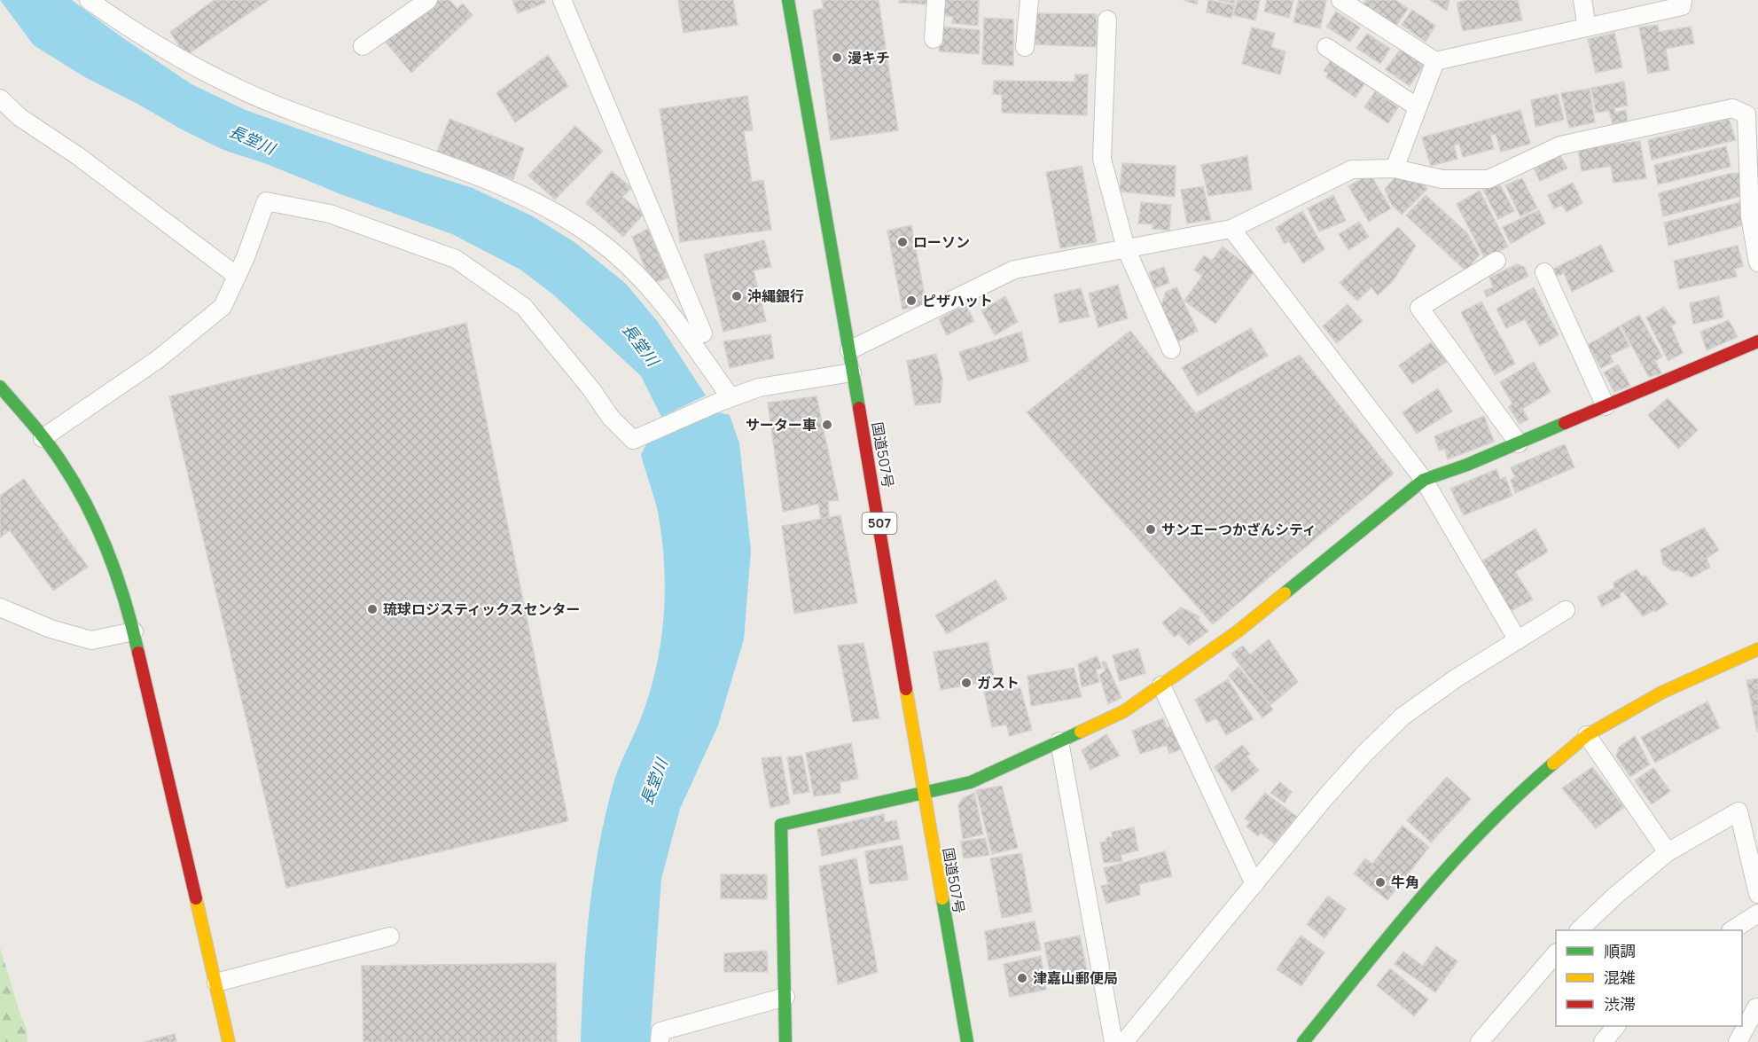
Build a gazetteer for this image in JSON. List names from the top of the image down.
{
  "streets": {
    "main road": ["国道507号", "507"]
  },
  "water": ["長堂川"],
  "places": [
    "漫キチ",
    "ローソン",
    "沖縄銀行",
    "ピザハット",
    "サーター車",
    "サンエーつかざんシティ",
    "琉球ロジスティックスセンター",
    "ガスト",
    "牛角",
    "津嘉山郵便局"
  ],
  "legend": ["順調", "混雑", "渋滞"]
}
